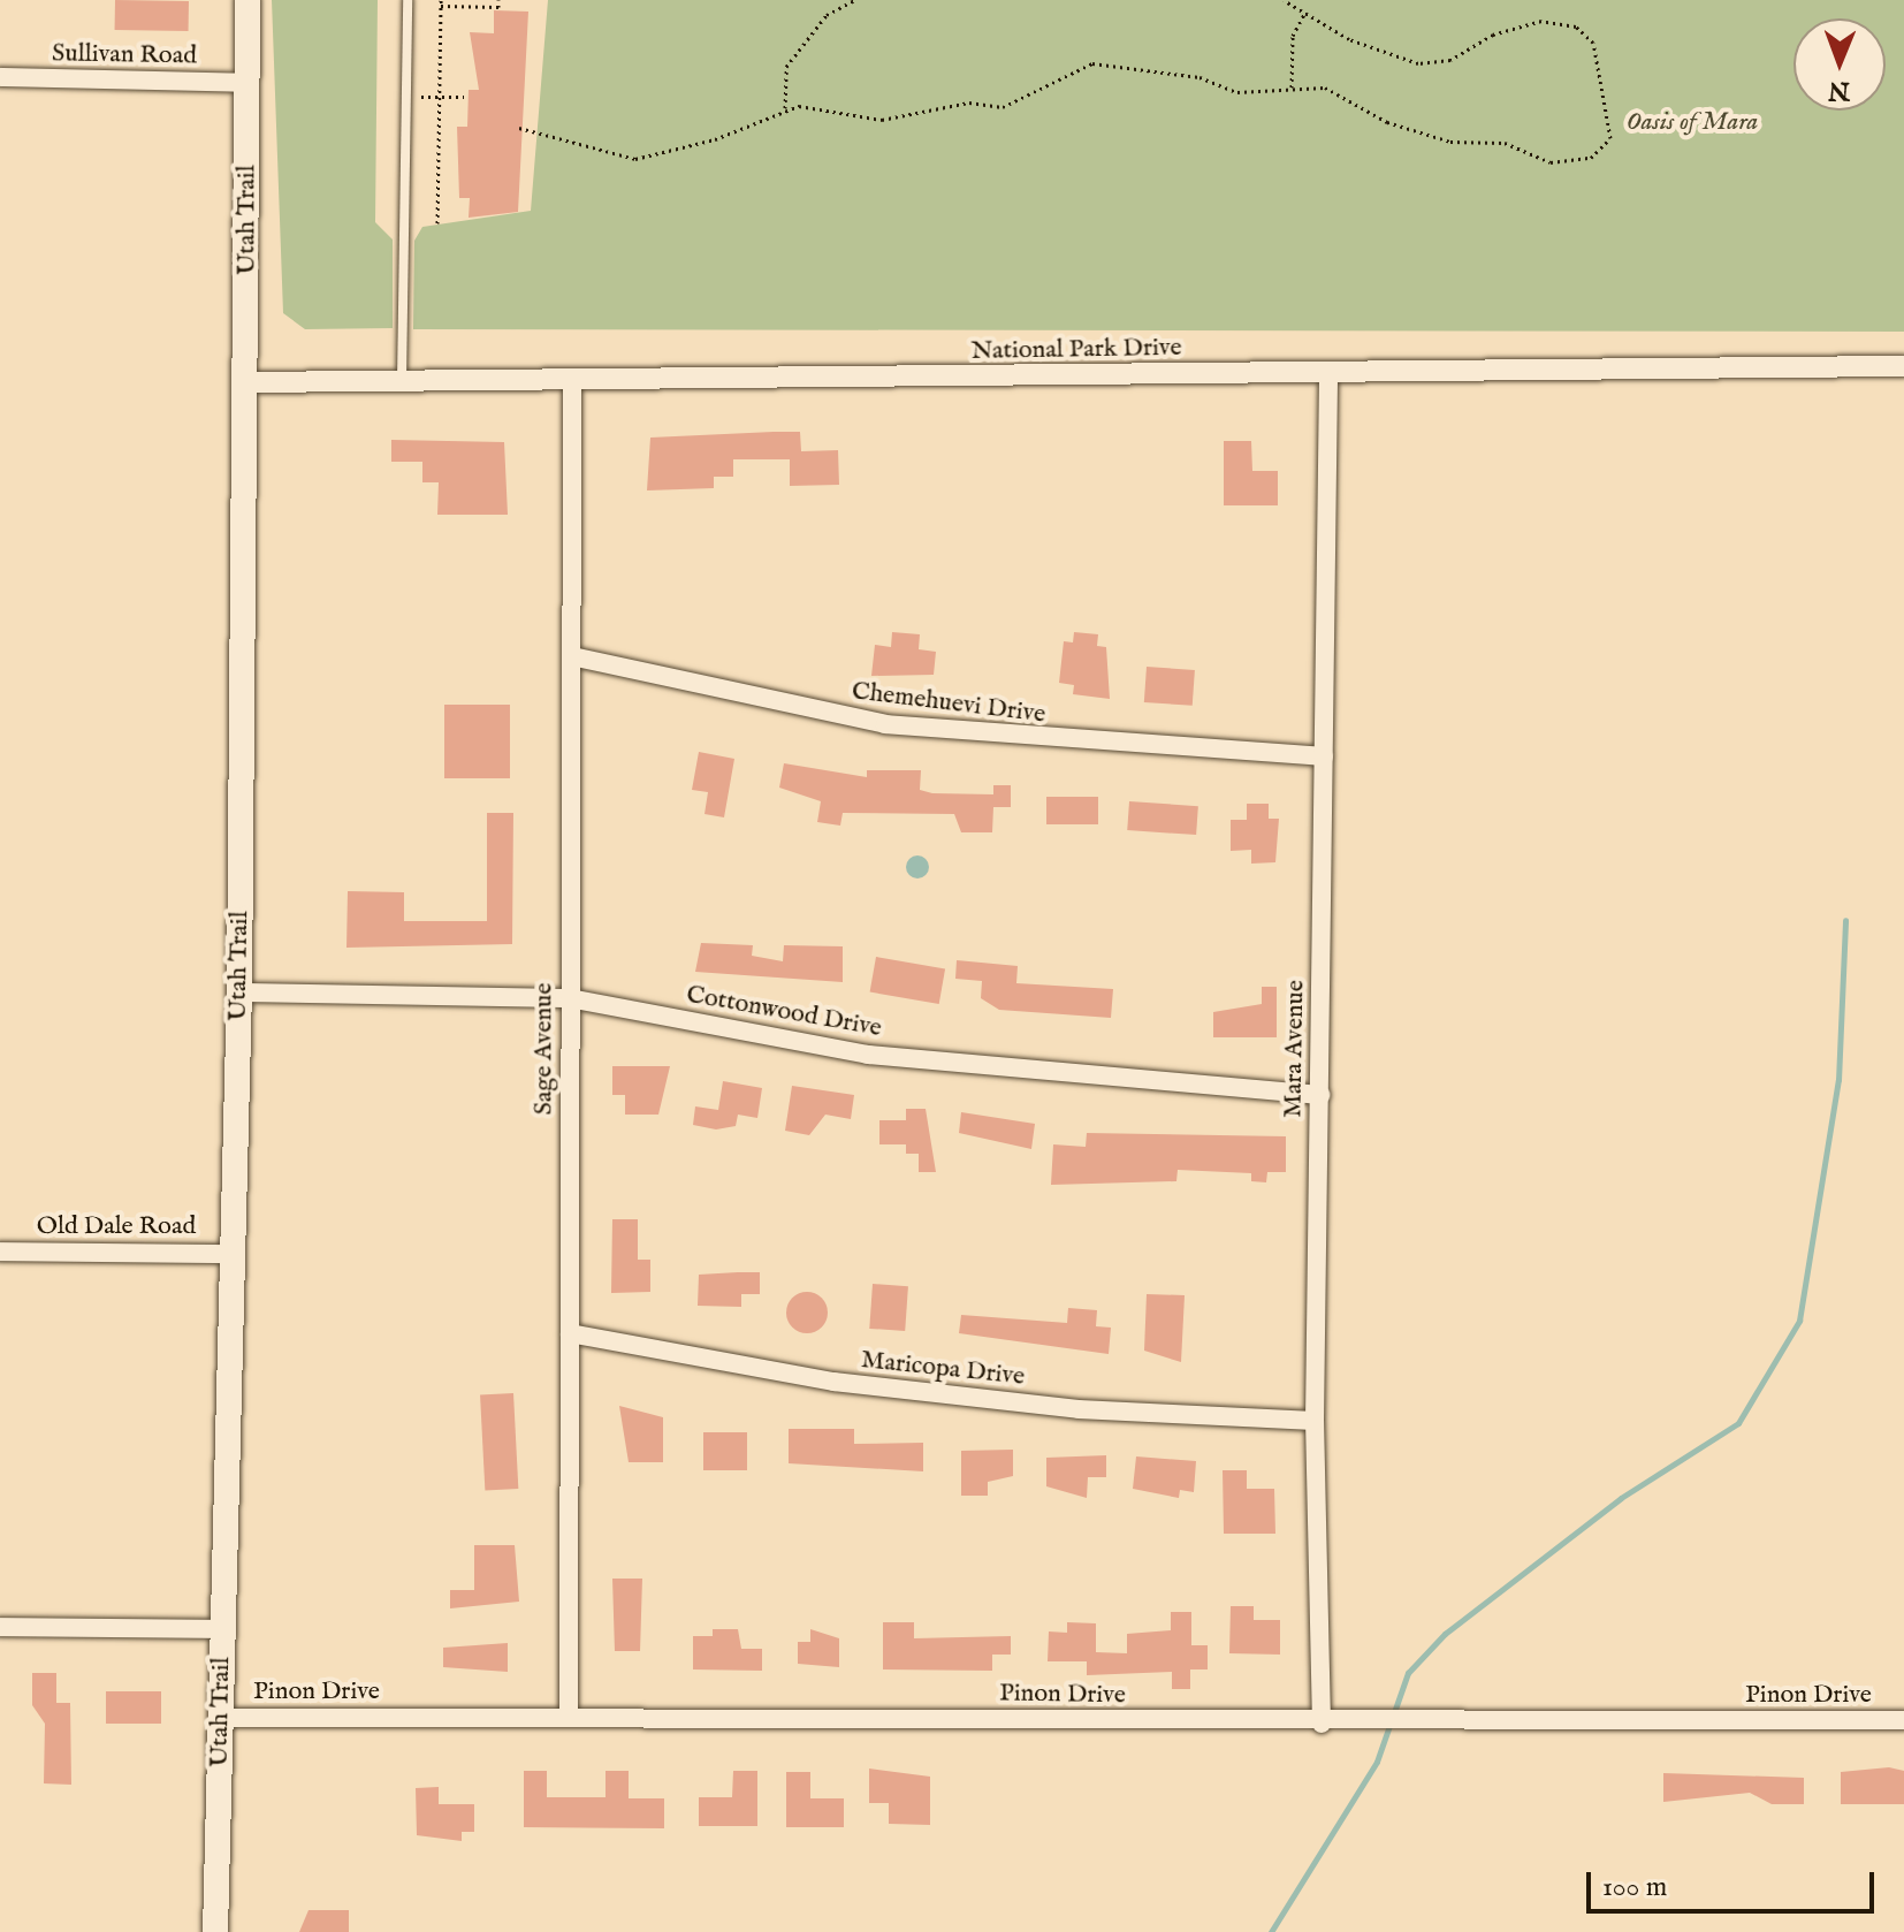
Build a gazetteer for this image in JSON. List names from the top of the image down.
{
  "streets": {
    "main road": ["Utah Trail"],
    "street": [
      "Sullivan Road",
      "National Park Drive",
      "Chemehuevi Drive",
      "Cottonwood Drive",
      "Sage Avenue",
      "Mara Avenue",
      "Old Dale Road",
      "Maricopa Drive",
      "Pinon Drive"
    ]
  },
  "crossings": [
    ["Sullivan Road", "Utah Trail"],
    ["Utah Trail", "National Park Drive"],
    ["Utah Trail", "Cottonwood Drive"],
    ["Utah Trail", "Old Dale Road"],
    ["Utah Trail", "Pinon Drive"],
    ["National Park Drive", "Sage Avenue"],
    ["National Park Drive", "Mara Avenue"],
    ["Chemehuevi Drive", "Sage Avenue"],
    ["Chemehuevi Drive", "Mara Avenue"],
    ["Cottonwood Drive", "Sage Avenue"],
    ["Cottonwood Drive", "Mara Avenue"],
    ["Sage Avenue", "Maricopa Drive"],
    ["Sage Avenue", "Pinon Drive"],
    ["Mara Avenue", "Maricopa Drive"],
    ["Mara Avenue", "Pinon Drive"]
  ],
  "parks": ["Oasis of Mara"],
  "scale_bar": "100 m",
  "north": "bottom"
}
